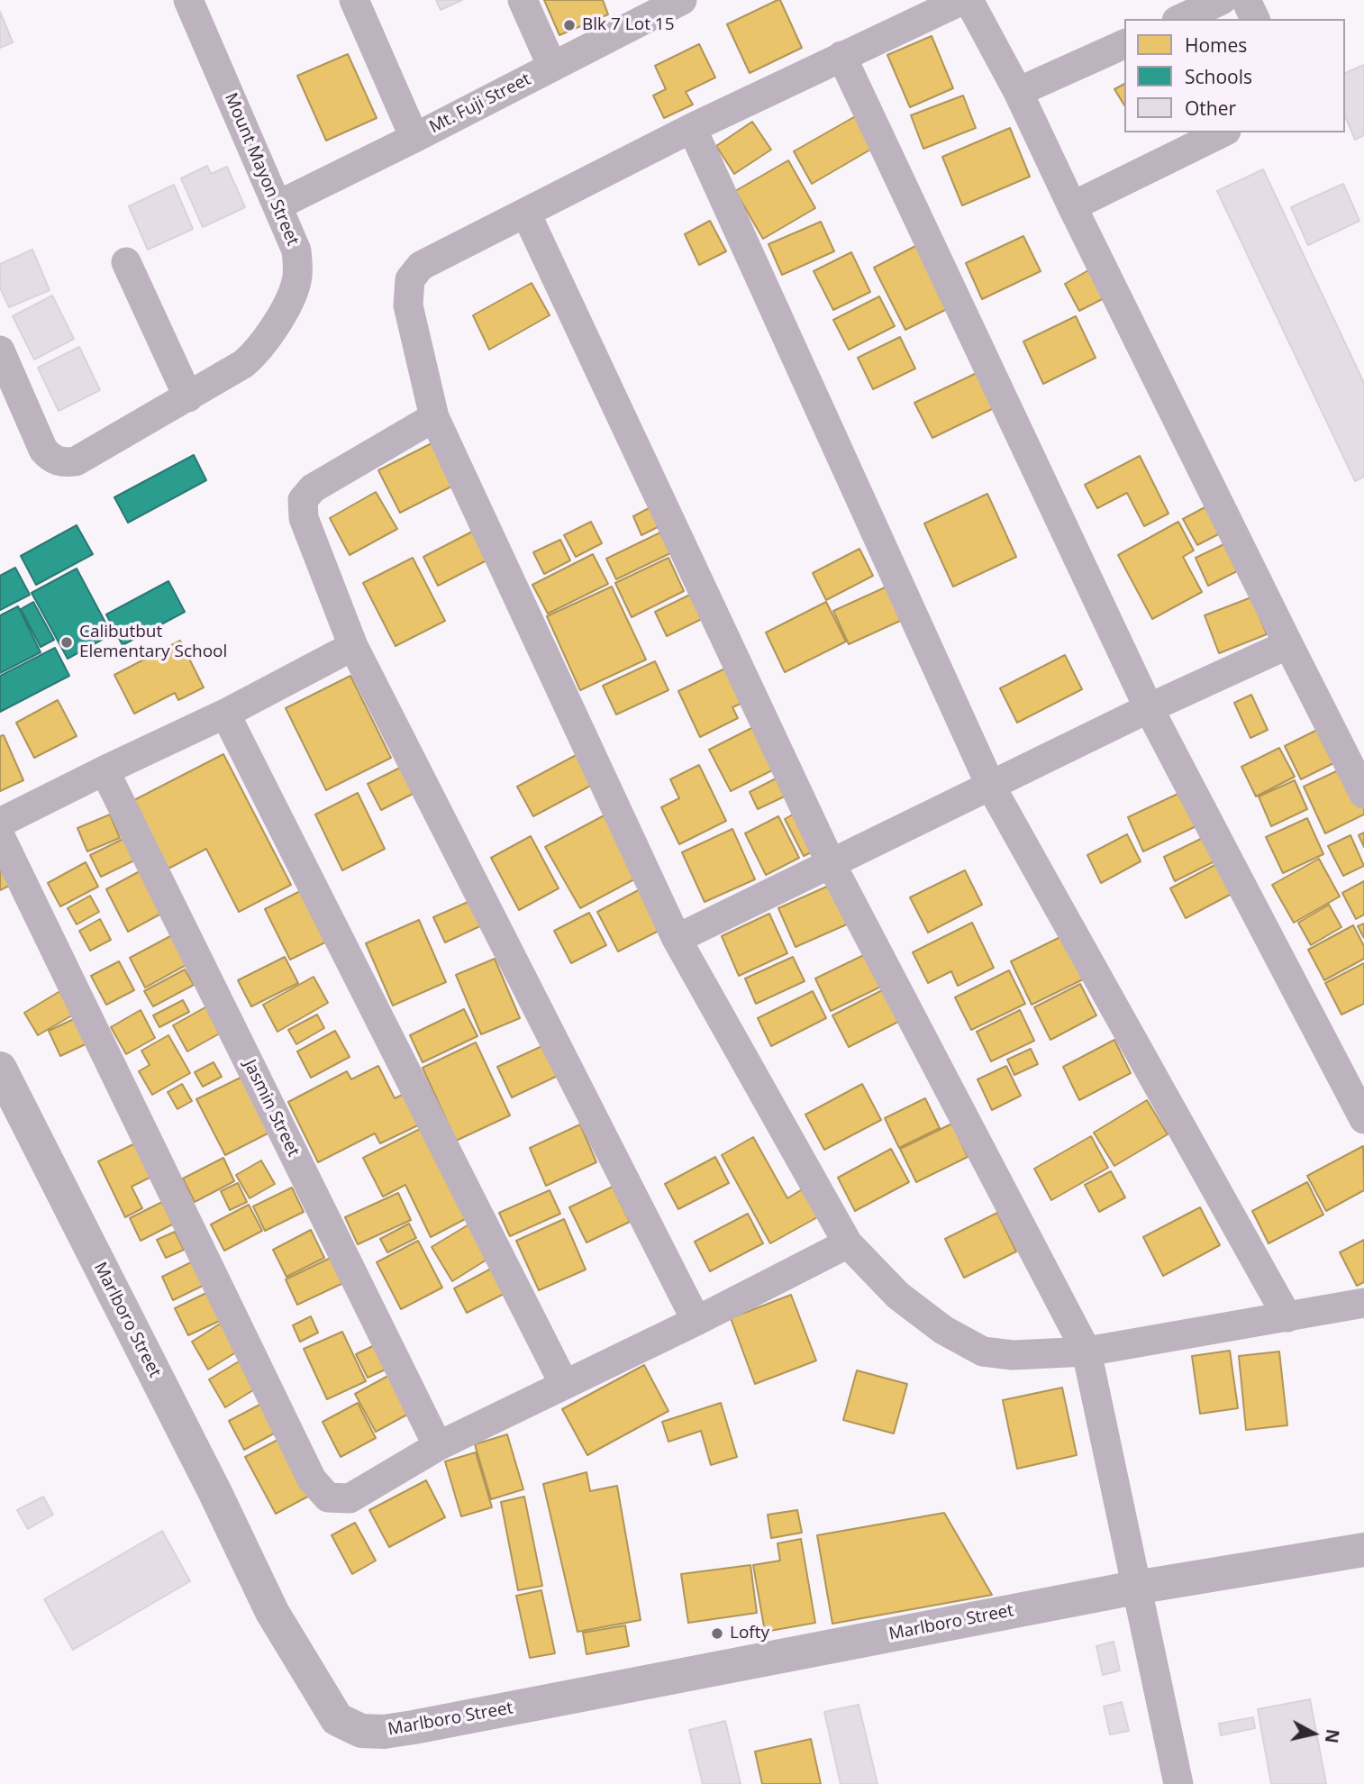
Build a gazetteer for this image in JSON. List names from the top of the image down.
{
  "streets": {
    "street": [
      "Mt. Fuji Street",
      "Mount Mayon Street",
      "Jasmin Street",
      "Marlboro Street"
    ]
  },
  "crossings": [
    ["Mt. Fuji Street", "Mount Mayon Street"]
  ],
  "places": ["Blk 7 Lot 15", "Calibutbut Elementary School", "Lofty"],
  "legend": ["Homes", "Schools", "Other"],
  "north": "right"
}
